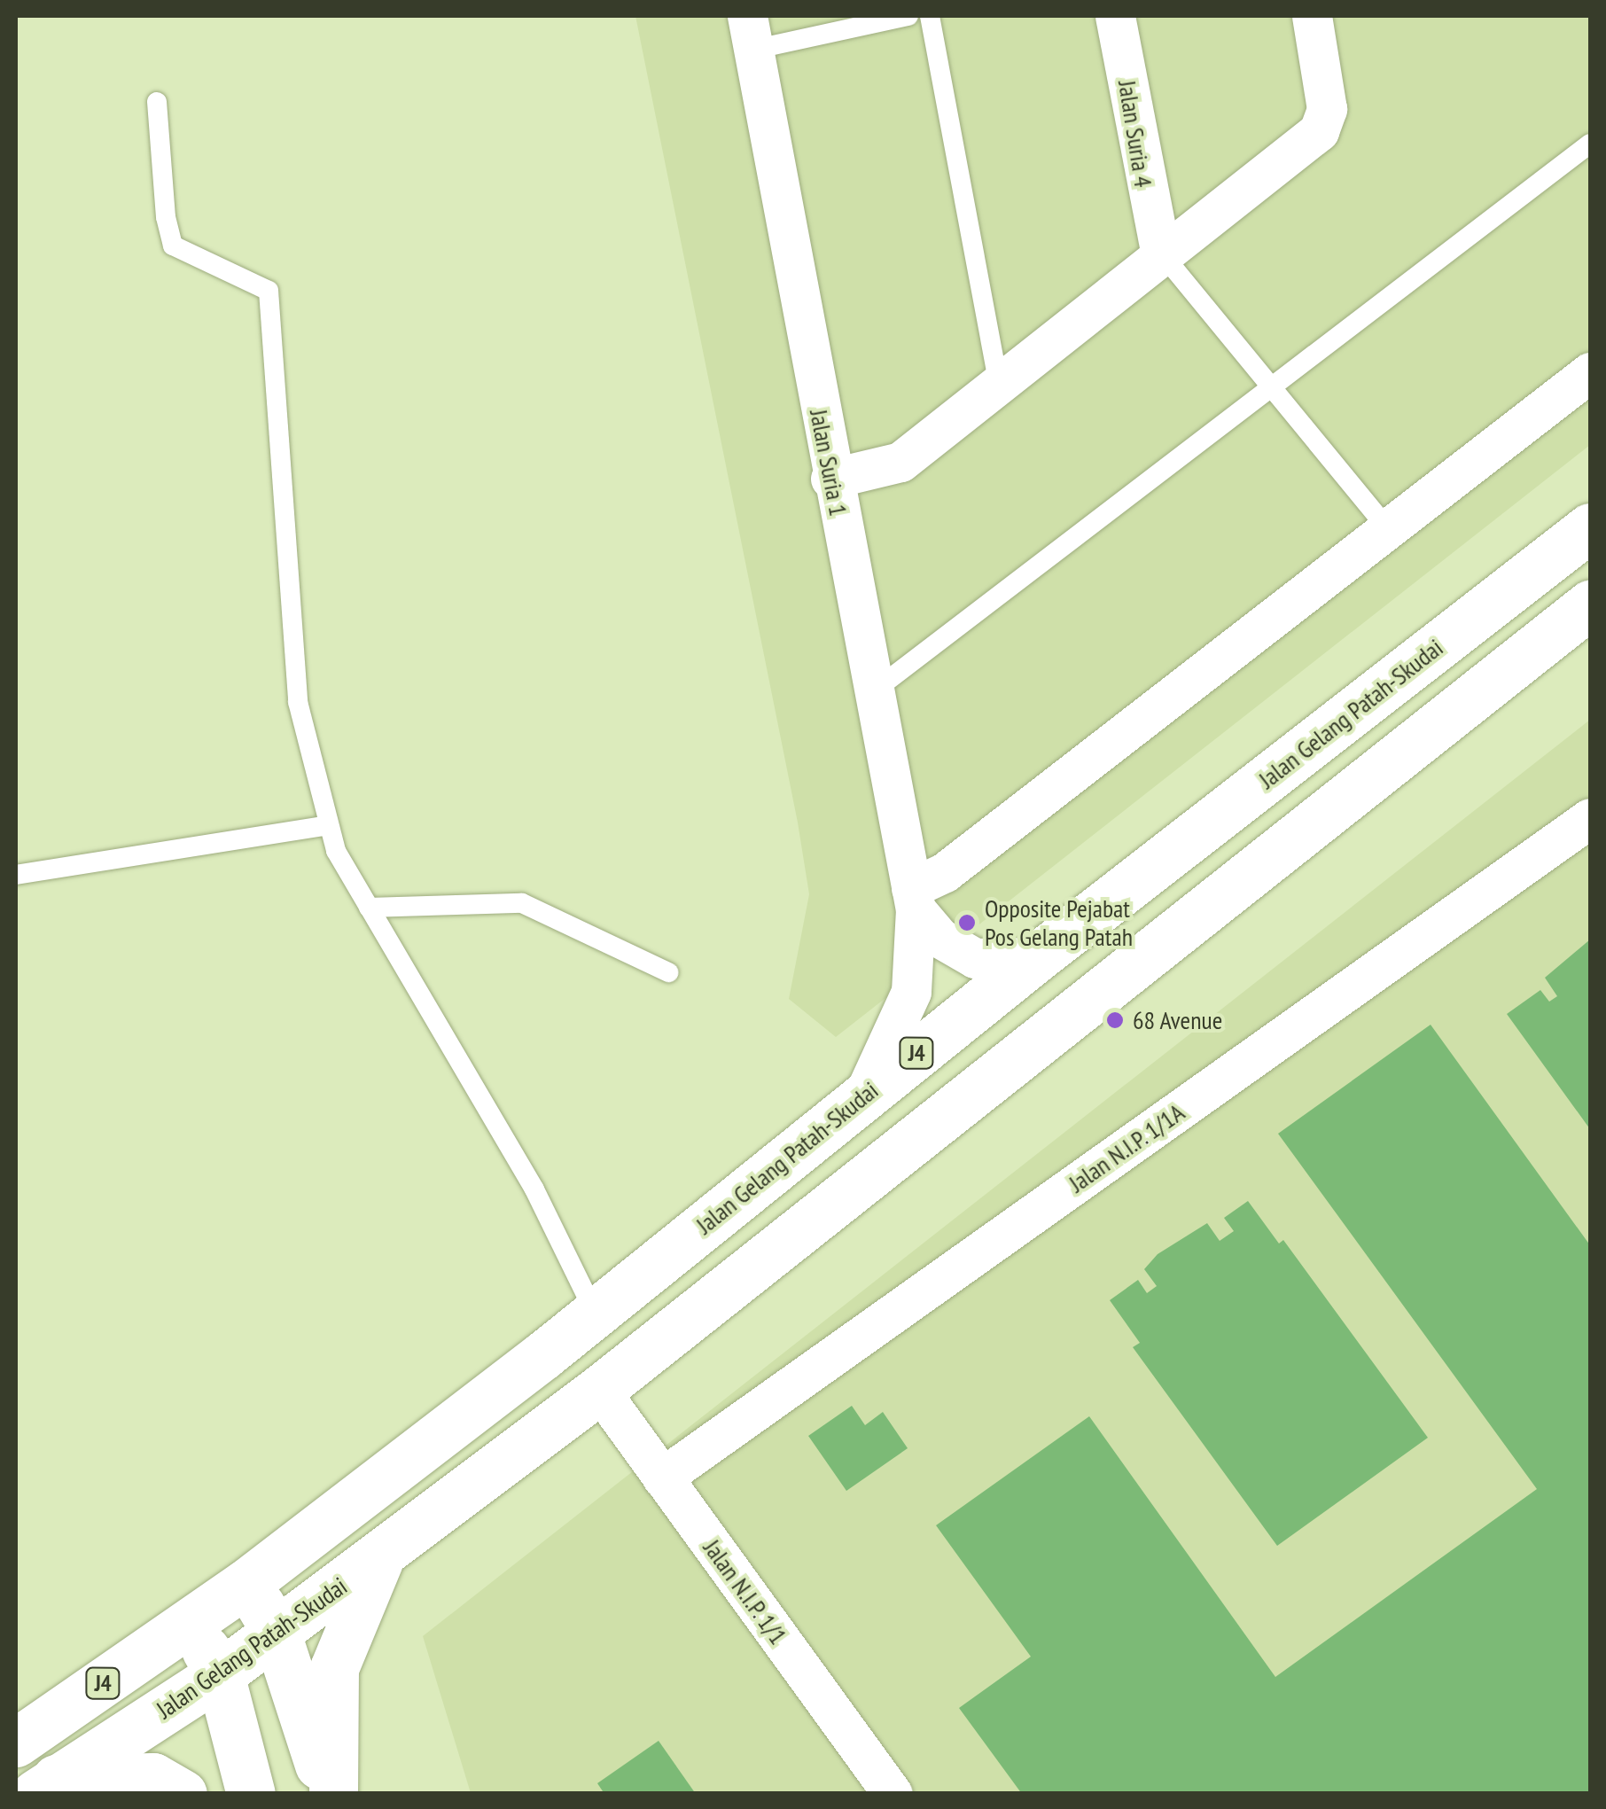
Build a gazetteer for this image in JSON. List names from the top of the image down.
{
  "streets": {
    "main road": ["Jalan Gelang Patah-Skudai", "J4"],
    "street": [
      "Jalan Suria 4",
      "Jalan Suria 1",
      "Jalan N.I.P. 1/1A",
      "Jalan N.I.P. 1/1"
    ]
  },
  "crossings": [
    ["Jalan Suria 1", "Jalan Gelang Patah-Skudai"],
    ["Jalan Gelang Patah-Skudai", "Jalan N.I.P. 1/1"],
    ["Jalan N.I.P. 1/1A", "Jalan N.I.P. 1/1"]
  ],
  "places": ["Opposite Pejabat Pos Gelang Patah", "68 Avenue"]
}
